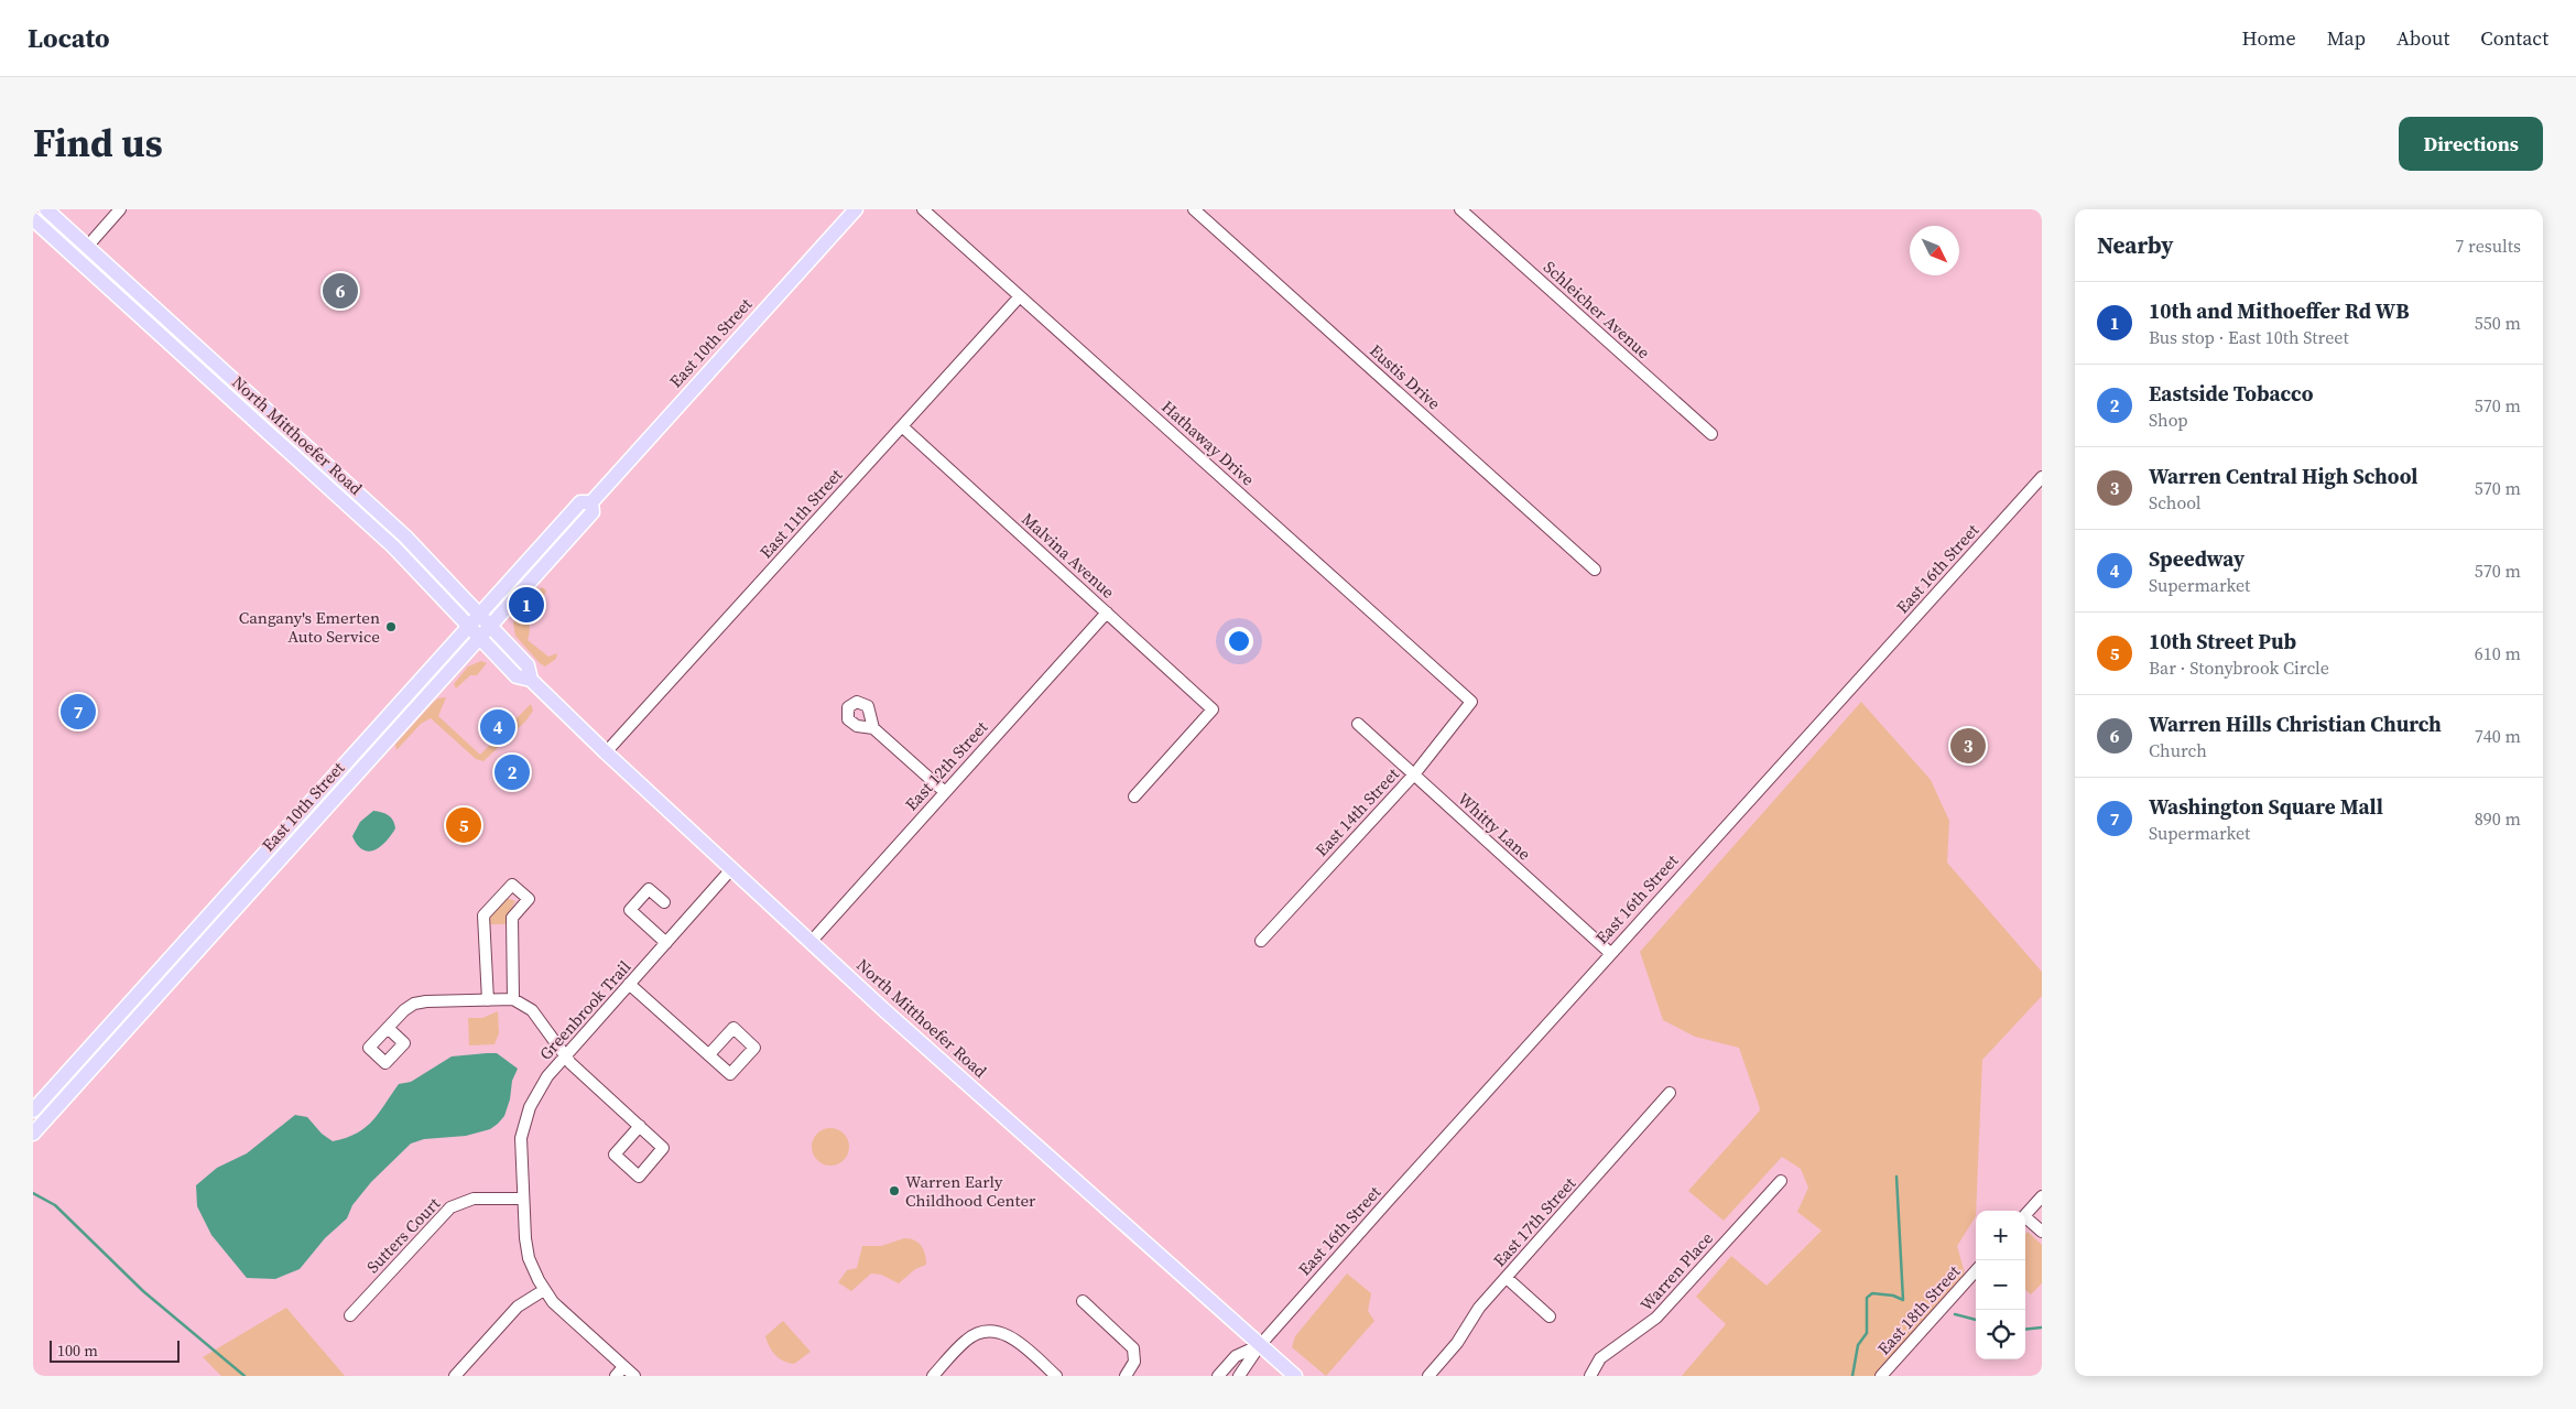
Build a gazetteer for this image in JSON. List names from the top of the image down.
{
  "streets": {
    "main road": ["East 10th Street", "North Mitthoefer Road"],
    "street": [
      "Schleicher Avenue",
      "Eustis Drive",
      "Hathaway Drive",
      "East 11th Street",
      "Malvina Avenue",
      "East 16th Street",
      "East 12th Street",
      "East 14th Street",
      "Whitty Lane",
      "Greenbrook Trail",
      "East 17th Street",
      "Sutters Court",
      "Warren Place",
      "East 18th Street"
    ]
  },
  "crossings": [
    ["East 10th Street", "North Mitthoefer Road"],
    ["North Mitthoefer Road", "East 11th Street"],
    ["North Mitthoefer Road", "East 16th Street"],
    ["North Mitthoefer Road", "East 12th Street"],
    ["North Mitthoefer Road", "Greenbrook Trail"],
    ["Hathaway Drive", "East 11th Street"],
    ["Hathaway Drive", "East 14th Street"],
    ["East 11th Street", "Malvina Avenue"],
    ["Malvina Avenue", "East 12th Street"],
    ["East 16th Street", "Whitty Lane"],
    ["East 14th Street", "Whitty Lane"],
    ["Greenbrook Trail", "Sutters Court"]
  ],
  "places": ["Cangany's Emerten Auto Service", "Warren Early Childhood Center"],
  "scale_bar": "100 m",
  "north": "bottom right",
  "page": {
    "header": "Locato",
    "nav": [
      "Home",
      "Map",
      "About",
      "Contact"
    ],
    "title": "Find us",
    "buttons": "Directions",
    "heading": ["Nearby", "7 results"],
    "pins": [
      "6",
      "1",
      "7",
      "4",
      "3",
      "2",
      "5"
    ],
    "list": [
      {
        "mark": "1",
        "name": "10th and Mithoeffer Rd WB",
        "note": "Bus stop · East 10th Street",
        "value": "550 m"
      },
      {
        "mark": "2",
        "name": "Eastside Tobacco",
        "note": "Shop",
        "value": "570 m"
      },
      {
        "mark": "3",
        "name": "Warren Central High School",
        "note": "School",
        "value": "570 m"
      },
      {
        "mark": "4",
        "name": "Speedway",
        "note": "Supermarket",
        "value": "570 m"
      },
      {
        "mark": "5",
        "name": "10th Street Pub",
        "note": "Bar · Stonybrook Circle",
        "value": "610 m"
      },
      {
        "mark": "6",
        "name": "Warren Hills Christian Church",
        "note": "Church",
        "value": "740 m"
      },
      {
        "mark": "7",
        "name": "Washington Square Mall",
        "note": "Supermarket",
        "value": "890 m"
      }
    ],
    "map_buttons": ["+", "−"],
    "scale": "100 m"
  }
}
